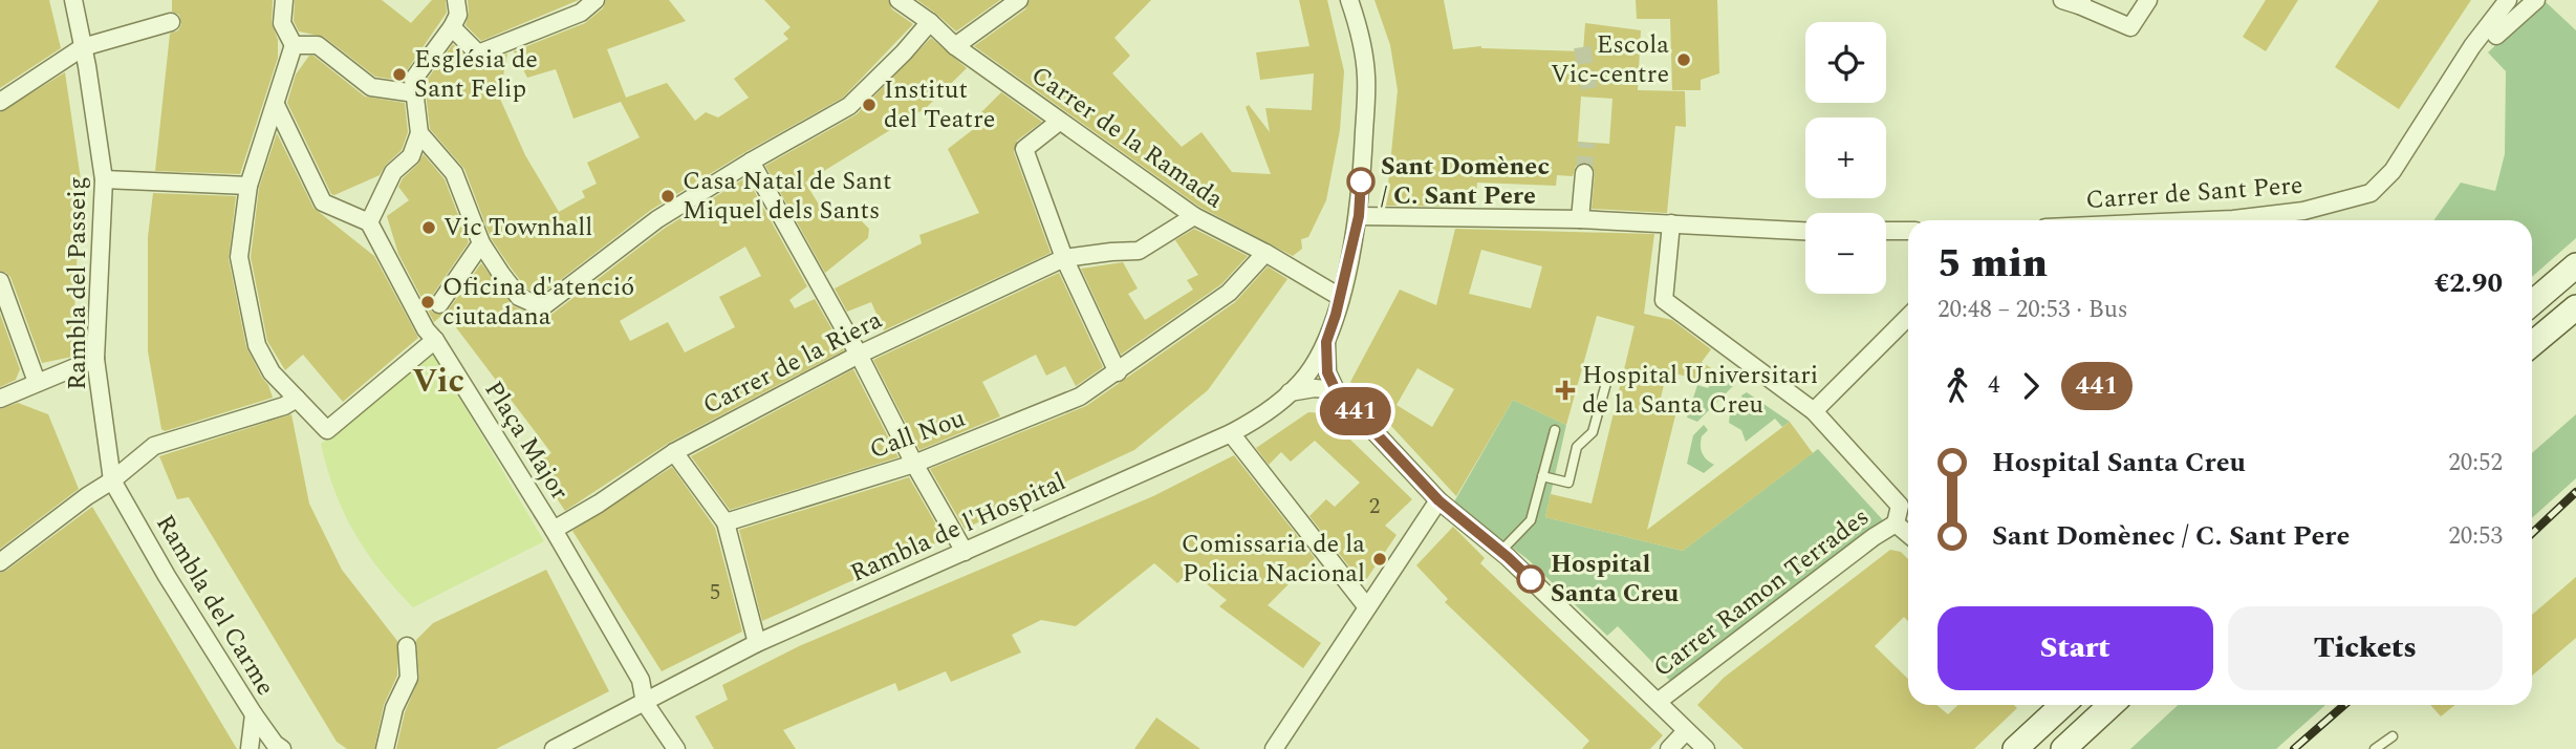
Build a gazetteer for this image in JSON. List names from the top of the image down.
{
  "streets": {
    "street": [
      "Carrer de la Ramada",
      "Carrer de Sant Pere",
      "Rambla del Passeig",
      "Carrer de la Riera",
      "Call Nou",
      "Plaça Major",
      "Rambla de l'Hospital",
      "Carrer Ramon Terrades",
      "Rambla del Carme"
    ]
  },
  "crossings": [
    ["Carrer de la Ramada", "Carrer de la Riera"],
    ["Carrer de la Ramada", "Call Nou"],
    ["Carrer de la Ramada", "Rambla de l'Hospital"],
    ["Rambla del Passeig", "Rambla del Carme"],
    ["Carrer de la Riera", "Plaça Major"],
    ["Plaça Major", "Rambla de l'Hospital"]
  ],
  "districts": ["Vic"],
  "places": {
    "other": [
      "Escola Vic-centre",
      "Església de Sant Felip",
      "Institut del Teatre",
      "Sant Domènec / C. Sant Pere",
      "Casa Natal de Sant Miquel dels Sants",
      "Vic Townhall",
      "Oficina d'atenció ciutadana",
      "Comissaria de la Policia Nacional",
      "Hospital Santa Creu"
    ],
    "health": ["Hospital Universitari de la Santa Creu"]
  },
  "lines": ["bus line 441"],
  "house_numbers": ["2", "5"],
  "page": {
    "on_map": "441",
    "map_buttons": ["+", "−"],
    "heading": ["5 min", "20:48 – 20:53 · Bus", "€2.90"],
    "legs": ["4", "441"],
    "list": [
      {
        "name": "Hospital Santa Creu",
        "value": "20:52"
      },
      {
        "name": "Sant Domènec / C. Sant Pere",
        "value": "20:53"
      }
    ],
    "buttons": ["Start", "Tickets"]
  }
}
